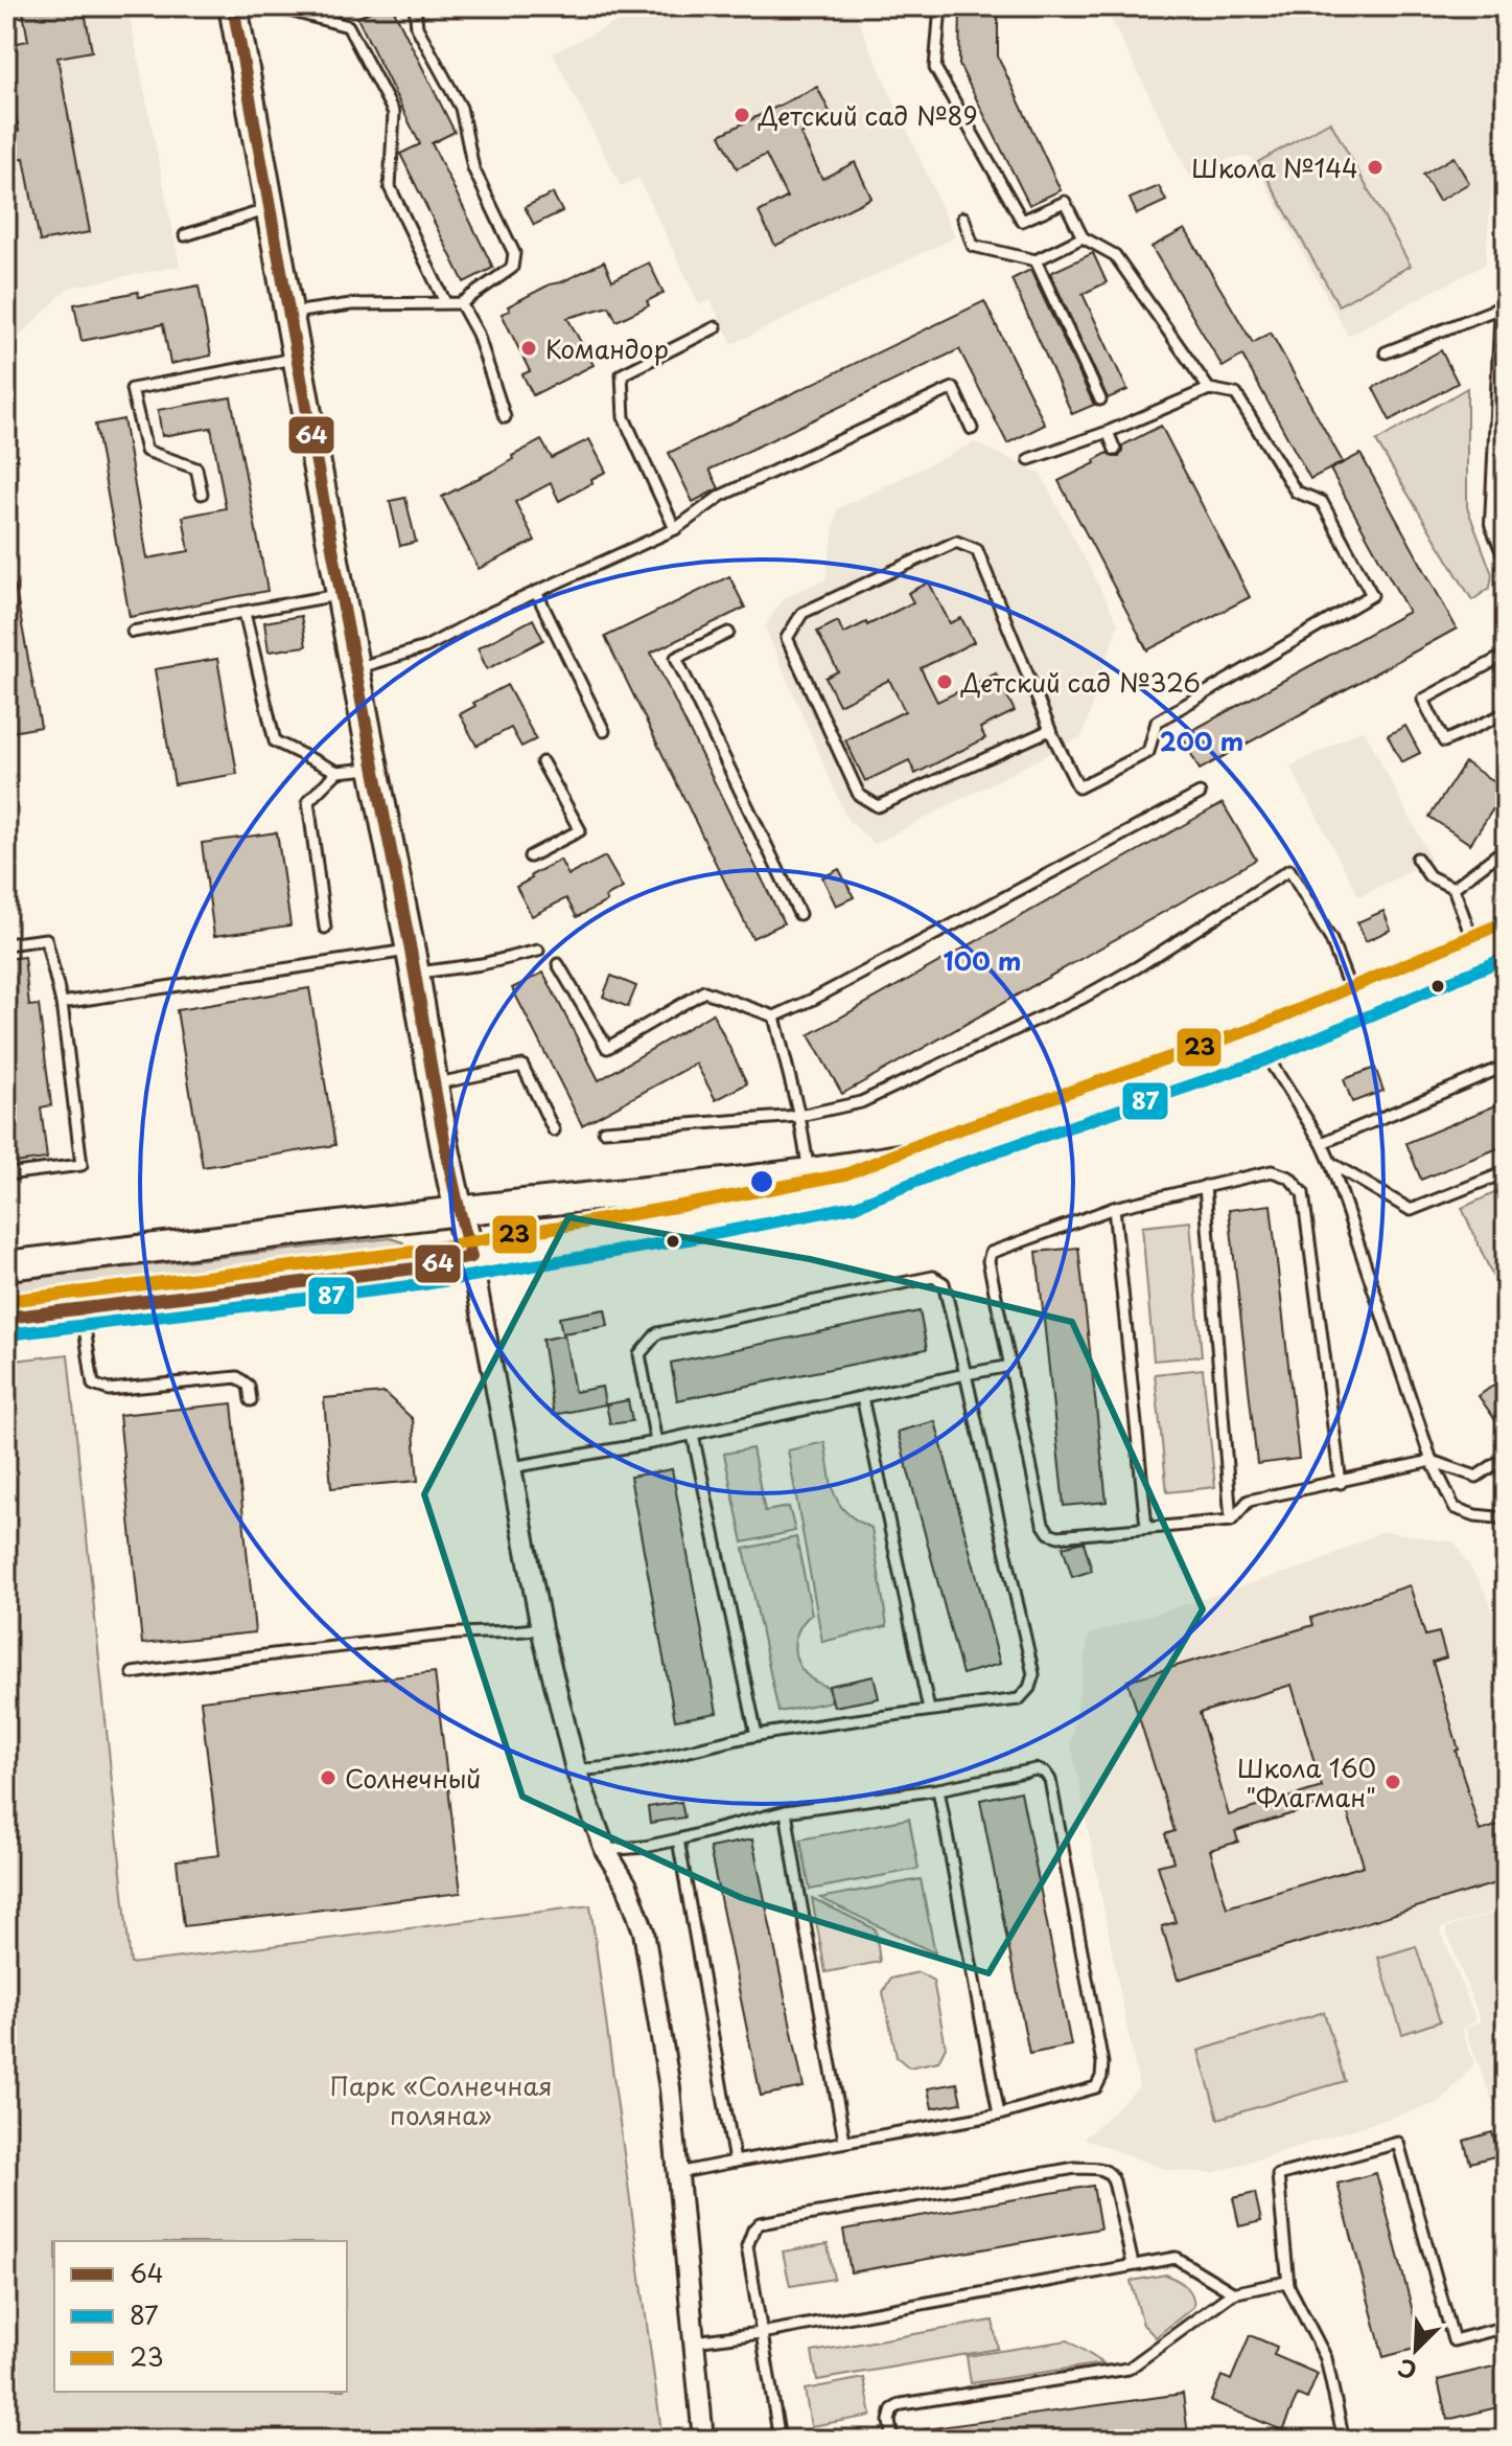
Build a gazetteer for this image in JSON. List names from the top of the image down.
{
  "parks": ["Парк «Солнечная поляна»"],
  "places": [
    "Детский сад №89",
    "Школа №144",
    "Командор",
    "Детский сад №326",
    "Солнечный",
    "Школа 160 \"Флагман\""
  ],
  "lines": ["transit line 64", "transit line 23", "transit line 87"],
  "legend": ["64", "87", "23"],
  "north": "bottom left",
  "rings": ["200 m", "100 m"]
}
